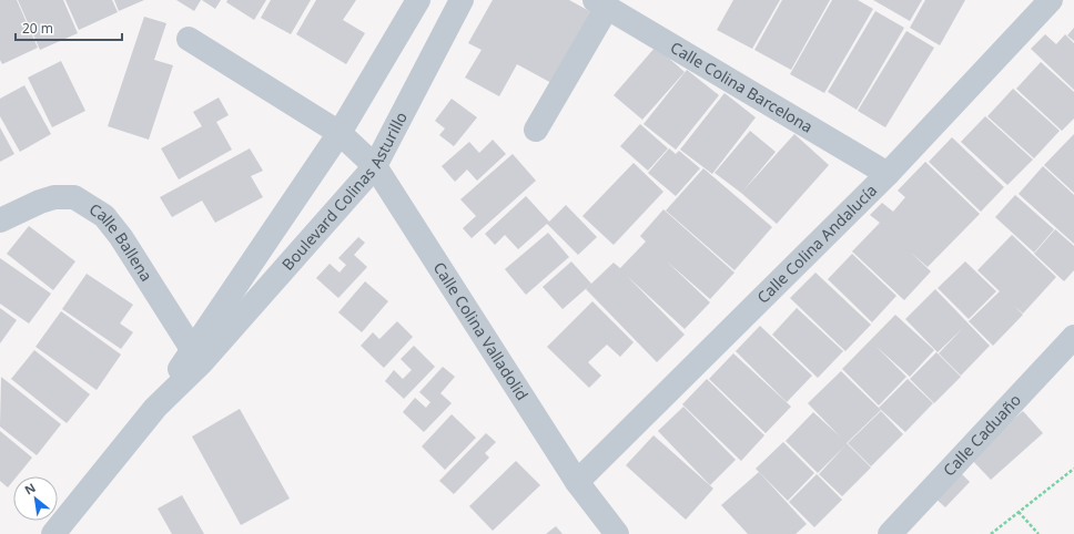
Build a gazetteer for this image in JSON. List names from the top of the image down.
{
  "streets": {
    "street": [
      "Calle Colina Barcelona",
      "Boulevard Colinas Asturillo",
      "Calle Colina Andalucía",
      "Calle Ballena",
      "Calle Colina Valladolid",
      "Calle Caduaño"
    ]
  },
  "crossings": [
    ["Calle Colina Barcelona", "Calle Colina Andalucía"],
    ["Boulevard Colinas Asturillo", "Calle Ballena"],
    ["Boulevard Colinas Asturillo", "Calle Colina Valladolid"],
    ["Calle Colina Andalucía", "Calle Colina Valladolid"]
  ],
  "scale_bar": "20 m",
  "north": "top left"
}
